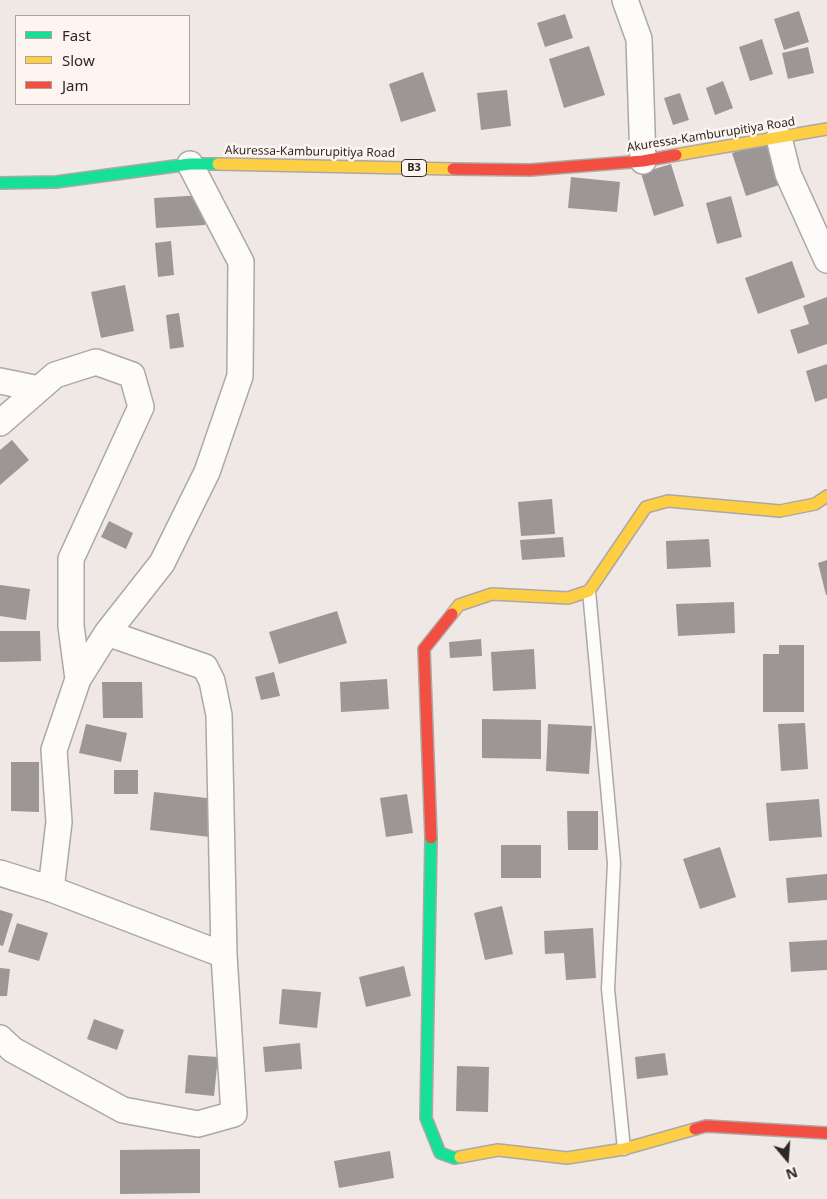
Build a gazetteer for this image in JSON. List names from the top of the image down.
{
  "streets": {
    "street": ["Akuressa-Kamburupitiya Road", "B3"]
  },
  "legend": ["Fast", "Slow", "Jam"],
  "north": "bottom"
}
